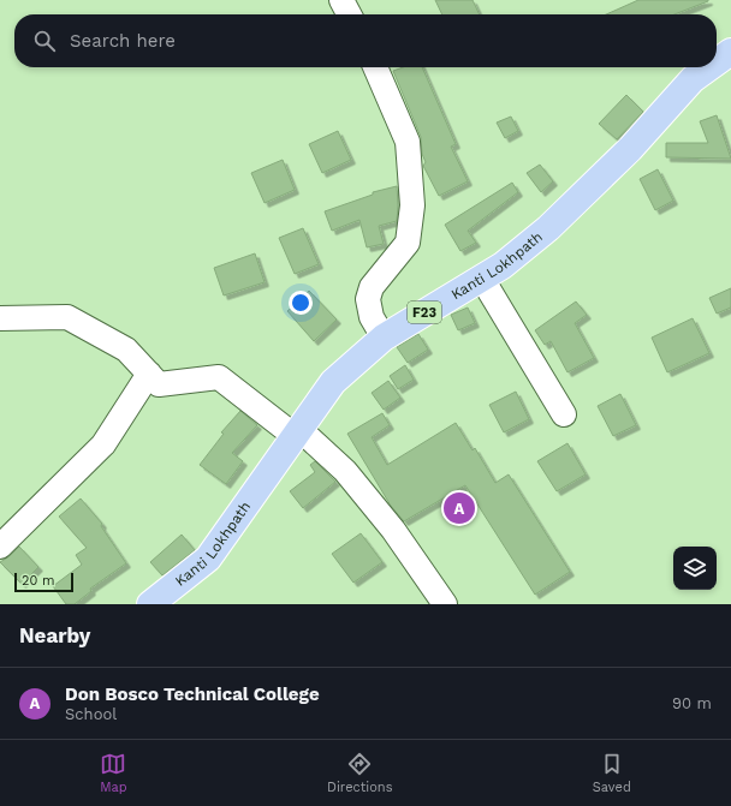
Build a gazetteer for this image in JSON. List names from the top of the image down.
{
  "streets": {
    "main road": ["Kanti Lokhpath", "F23"]
  },
  "scale_bar": "20 m",
  "page": {
    "search": "Search here",
    "pins": "A",
    "scale": "20 m",
    "heading": "Nearby",
    "list": [
      {
        "mark": "A",
        "name": "Don Bosco Technical College",
        "note": "School",
        "value": "90 m"
      }
    ],
    "nav": ["Map", "Directions", "Saved"]
  }
}
